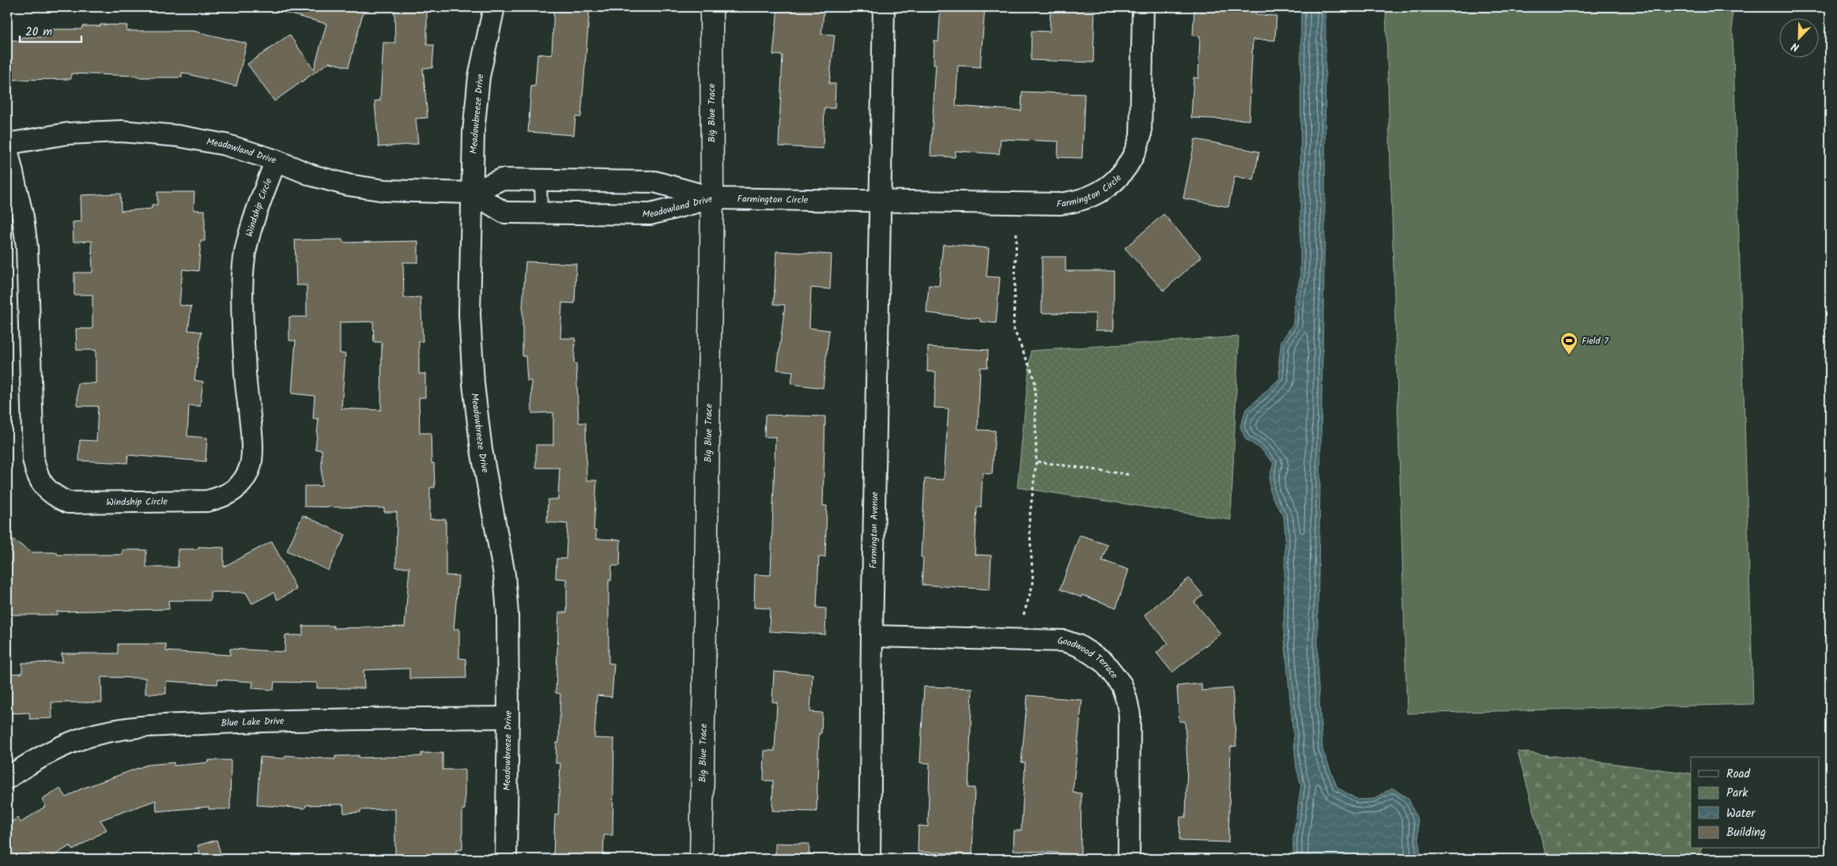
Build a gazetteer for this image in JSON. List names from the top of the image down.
{
  "streets": {
    "street": [
      "Big Blue Trace",
      "Meadowbreeze Drive",
      "Meadowland Drive",
      "Farmington Circle",
      "Windship Circle",
      "Farmington Avenue",
      "Goodwood Terrace",
      "Blue Lake Drive"
    ]
  },
  "crossings": [
    ["Big Blue Trace", "Meadowland Drive"],
    ["Big Blue Trace", "Farmington Circle"],
    ["Meadowbreeze Drive", "Meadowland Drive"],
    ["Meadowbreeze Drive", "Blue Lake Drive"],
    ["Meadowland Drive", "Farmington Circle"],
    ["Meadowland Drive", "Windship Circle"],
    ["Farmington Circle", "Farmington Avenue"],
    ["Farmington Avenue", "Goodwood Terrace"]
  ],
  "places": {
    "sports": ["Field 7"]
  },
  "legend": [
    "Road",
    "Park",
    "Water",
    "Building"
  ],
  "scale_bar": "20 m",
  "north": "bottom left"
}
